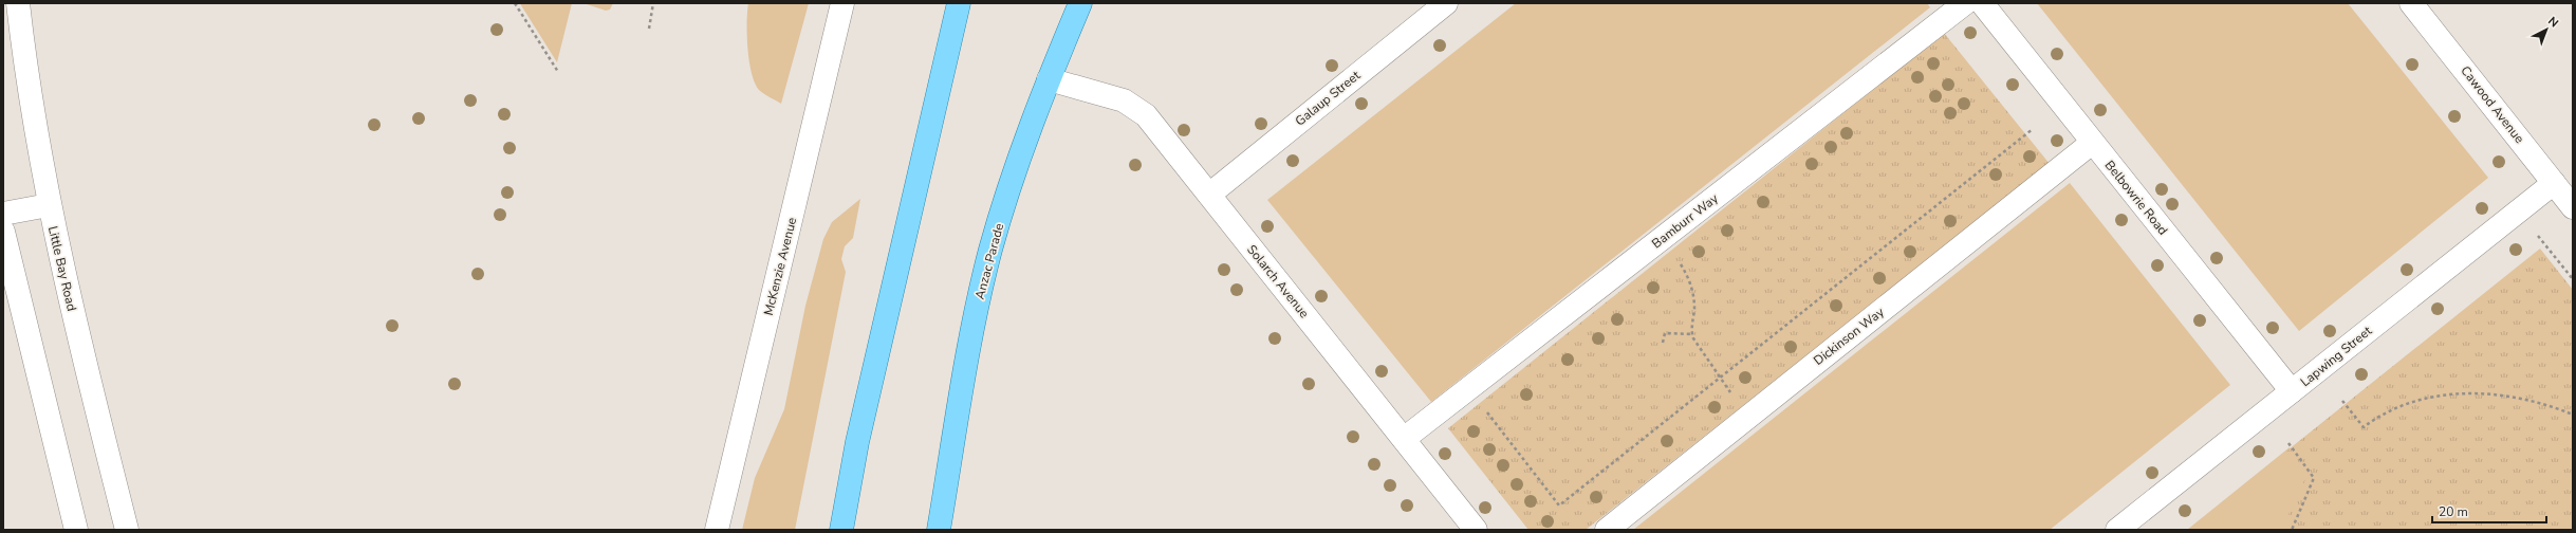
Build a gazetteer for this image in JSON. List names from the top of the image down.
{
  "streets": {
    "main road": ["Anzac Parade"],
    "street": [
      "Galaup Street",
      "Cawood Avenue",
      "Belbowrie Road",
      "Bamburr Way",
      "McKenzie Avenue",
      "Little Bay Road",
      "Solarch Avenue",
      "Dickinson Way",
      "Lapwing Street"
    ]
  },
  "crossings": [
    ["Galaup Street", "Solarch Avenue"],
    ["Cawood Avenue", "Lapwing Street"],
    ["Belbowrie Road", "Dickinson Way"],
    ["Belbowrie Road", "Lapwing Street"],
    ["Bamburr Way", "Solarch Avenue"],
    ["Anzac Parade", "Solarch Avenue"]
  ],
  "scale_bar": "20 m",
  "north": "top right"
}
